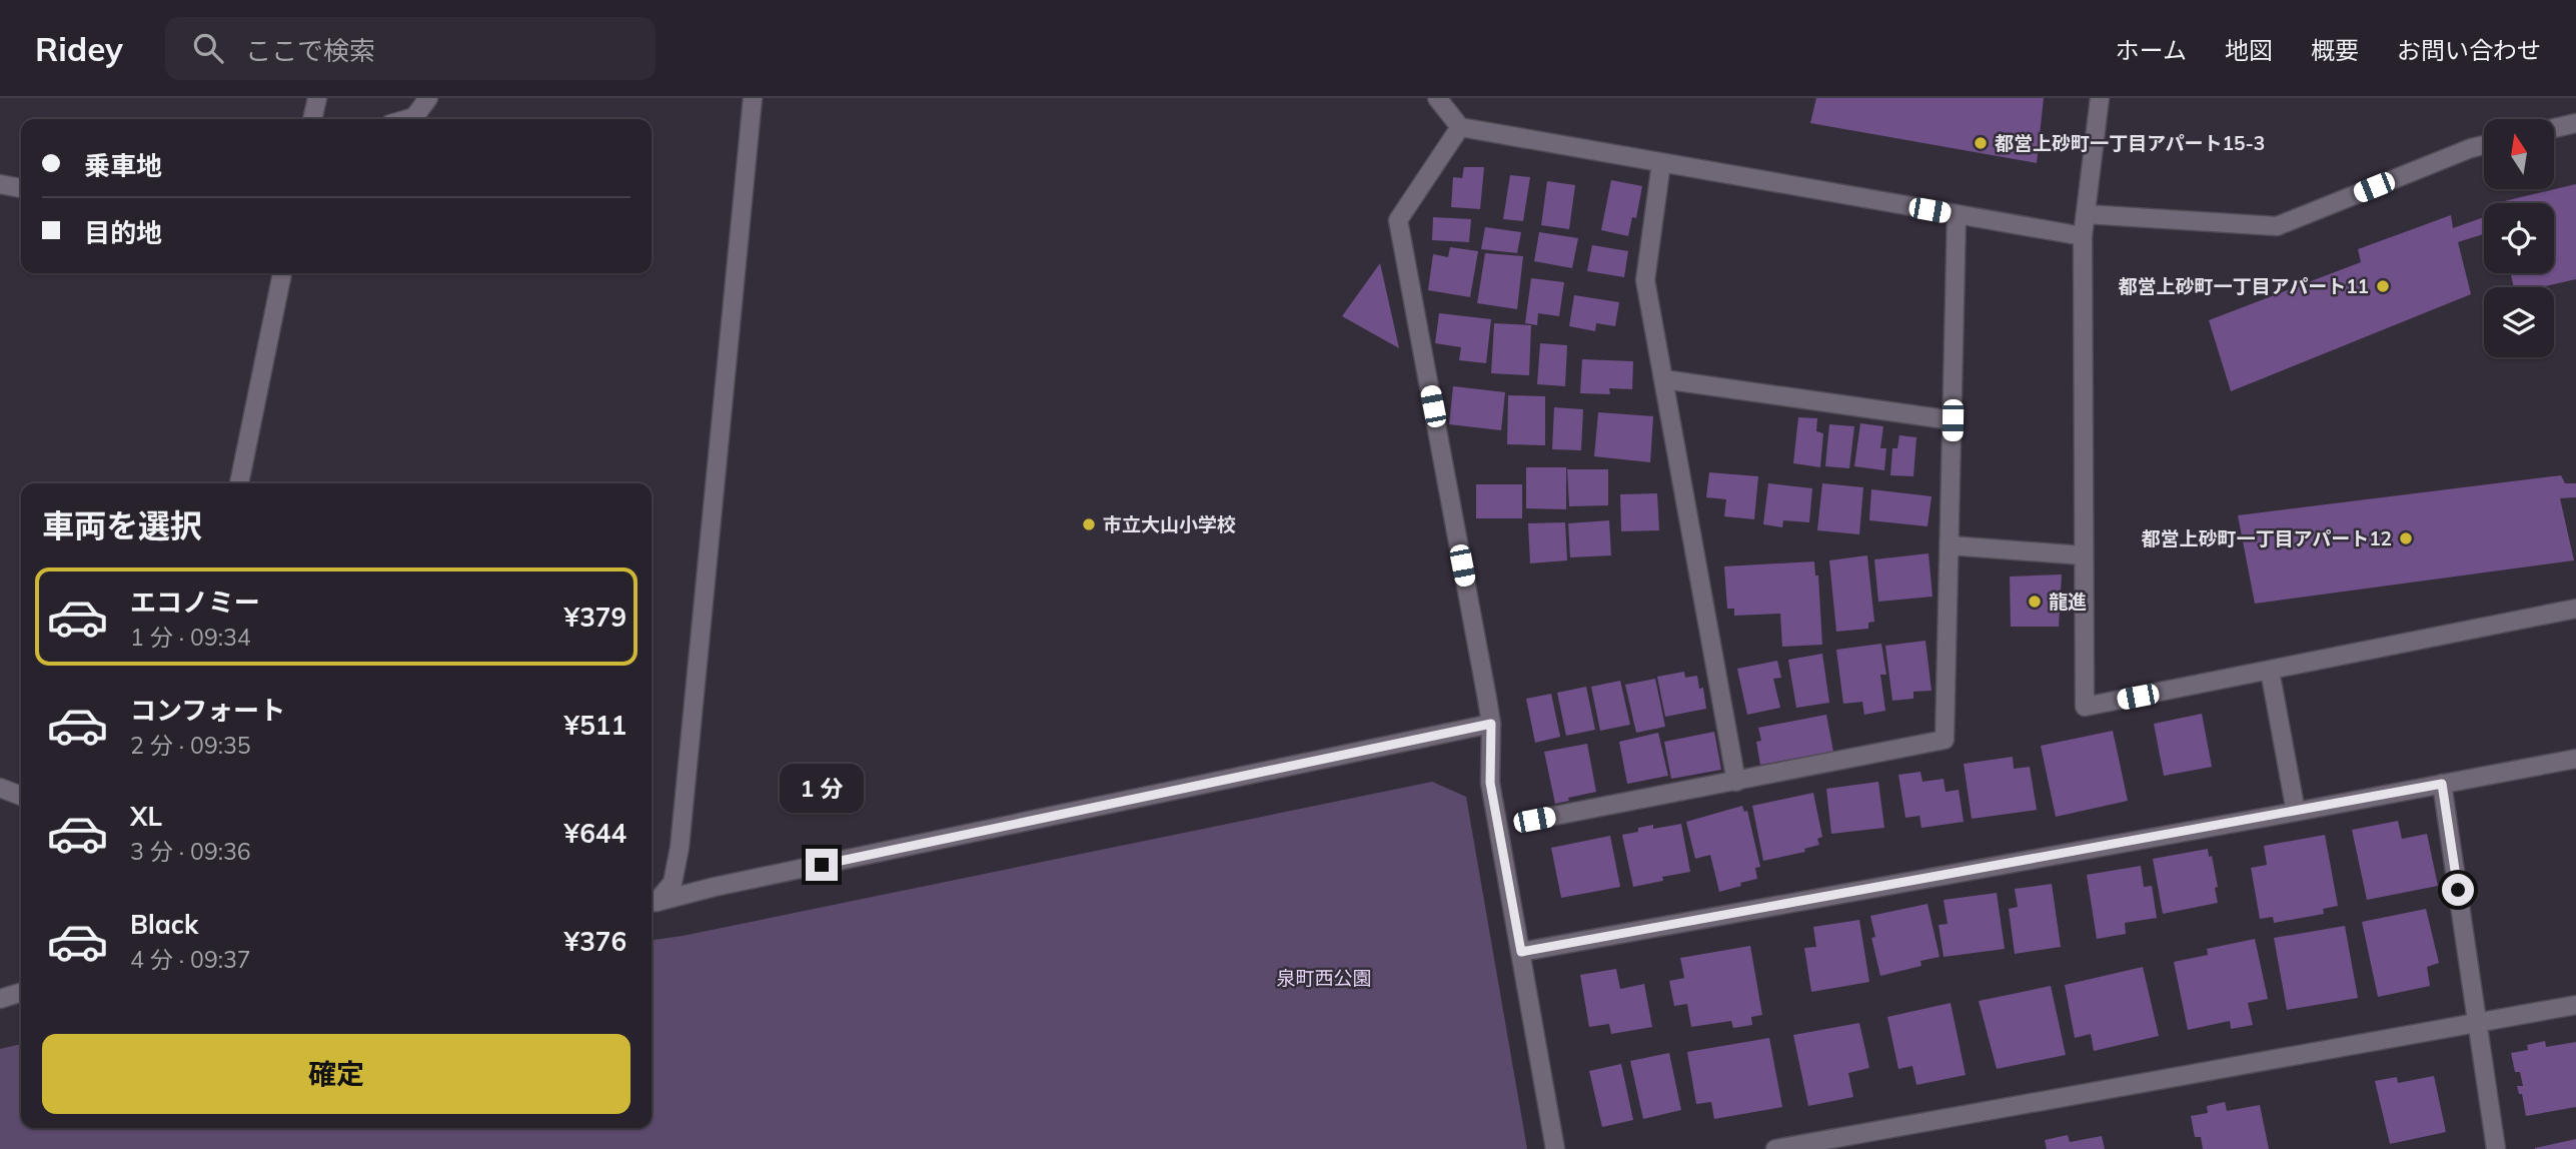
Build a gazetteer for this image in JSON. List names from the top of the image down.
{
  "parks": ["泉町西公園"],
  "places": [
    "都営上砂町一丁目アパート15-3",
    "都営上砂町一丁目アパート11",
    "市立大山小学校",
    "都営上砂町一丁目アパート12",
    "龍進"
  ],
  "north": "top",
  "page": {
    "header": "Ridey",
    "search": "ここで検索",
    "nav": [
      "ホーム",
      "地図",
      "概要",
      "お問い合わせ"
    ],
    "banner": ["乗車地", "目的地"],
    "heading": "車両を選択",
    "list": [
      {
        "name": "エコノミー",
        "note": "1 分 · 09:34",
        "value": "¥379"
      },
      {
        "name": "コンフォート",
        "note": "2 分 · 09:35",
        "value": "¥511"
      },
      {
        "name": "XL",
        "note": "3 分 · 09:36",
        "value": "¥644"
      },
      {
        "name": "Black",
        "note": "4 分 · 09:37",
        "value": "¥376"
      }
    ],
    "bubble": "1 分",
    "buttons": "確定"
  }
}
